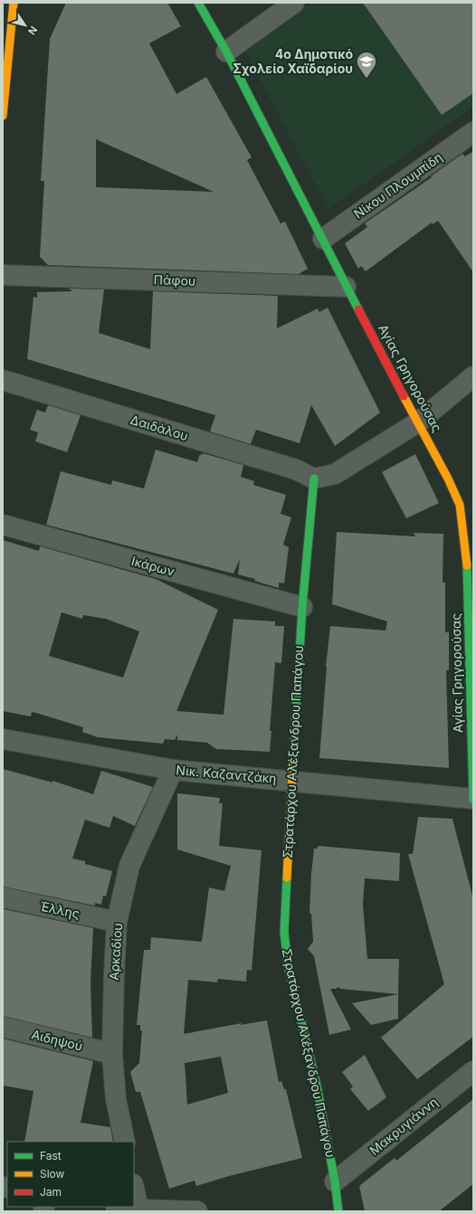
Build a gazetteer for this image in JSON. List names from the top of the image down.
{
  "streets": {
    "street": [
      "Νίκου Πλουμπίδη",
      "Πάφου",
      "Αγίας Γρηγορούσας",
      "Δαιδάλου",
      "Ικάρων",
      "Στρατάρχου Αλέξανδρου Παπάγου",
      "Νικ. Καζαντζάκη",
      "Έλλης",
      "Αρκαδίου",
      "Αιδηψού",
      "Μακρυγιάννη"
    ]
  },
  "crossings": [
    ["Νίκου Πλουμπίδη", "Αγίας Γρηγορούσας"],
    ["Πάφου", "Αγίας Γρηγορούσας"],
    ["Αγίας Γρηγορούσας", "Νικ. Καζαντζάκη"],
    ["Δαιδάλου", "Στρατάρχου Αλέξανδρου Παπάγου"],
    ["Ικάρων", "Στρατάρχου Αλέξανδρου Παπάγου"],
    ["Στρατάρχου Αλέξανδρου Παπάγου", "Νικ. Καζαντζάκη"],
    ["Στρατάρχου Αλέξανδρου Παπάγου", "Μακρυγιάννη"],
    ["Νικ. Καζαντζάκη", "Αρκαδίου"],
    ["Έλλης", "Αρκαδίου"],
    ["Αρκαδίου", "Αιδηψού"]
  ],
  "places": {
    "school or university": ["4ο Δημοτικό Σχολείο Χαϊδαρίου"]
  },
  "legend": ["Fast", "Slow", "Jam"],
  "north": "bottom right"
}
